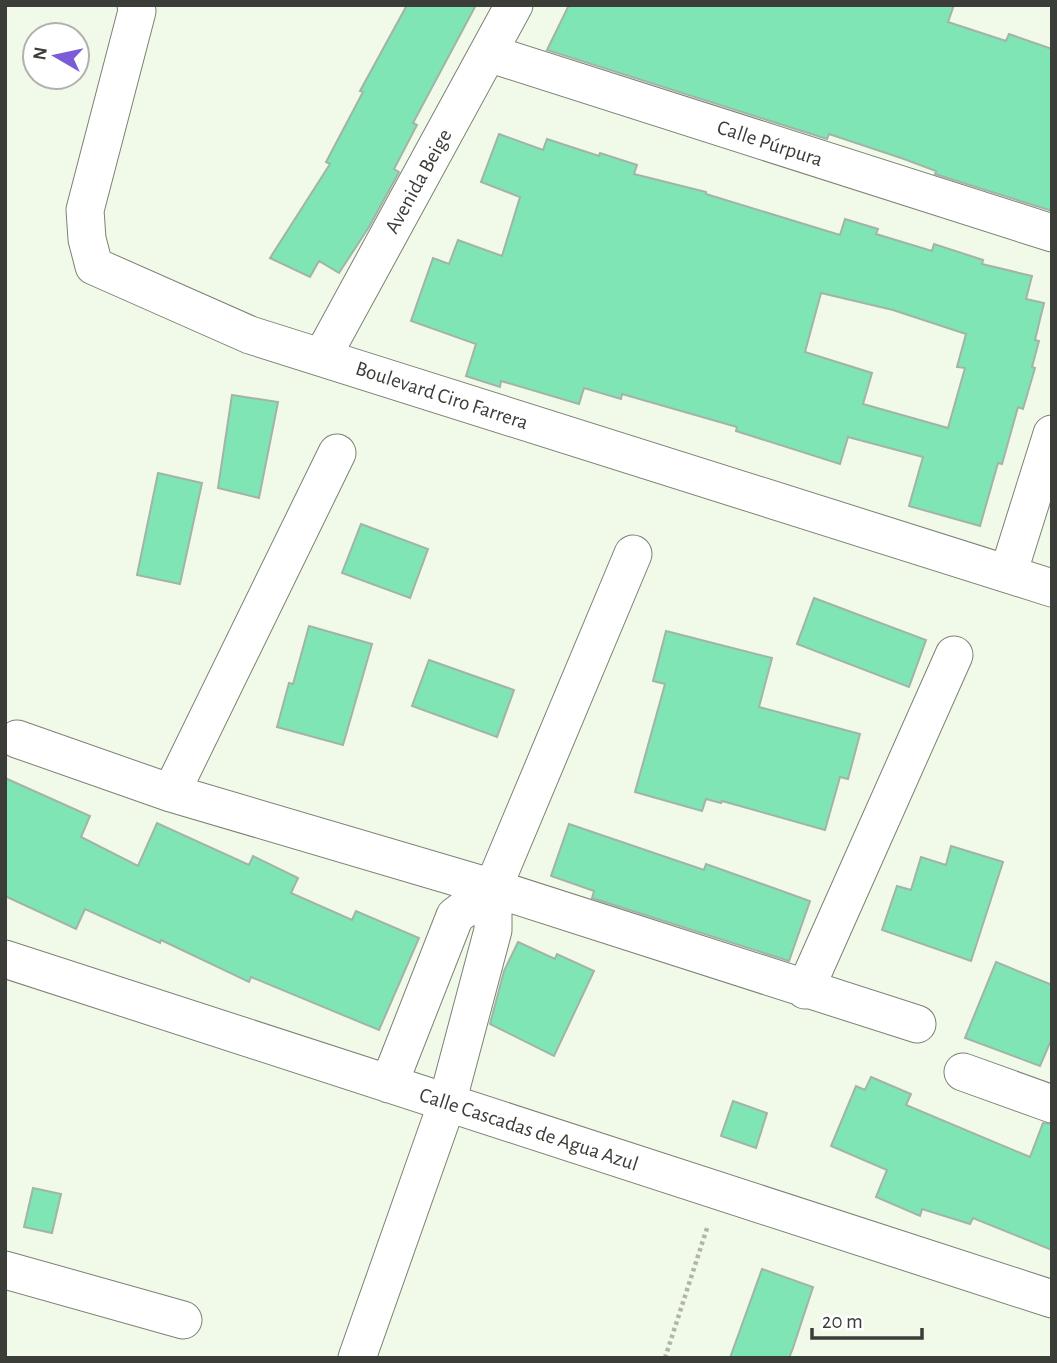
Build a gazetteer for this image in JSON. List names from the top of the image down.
{
  "streets": {
    "street": [
      "Calle Púrpura",
      "Avenida Beige",
      "Boulevard Ciro Farrera",
      "Calle Cascadas de Agua Azul"
    ]
  },
  "crossings": [
    ["Calle Púrpura", "Avenida Beige"],
    ["Avenida Beige", "Boulevard Ciro Farrera"]
  ],
  "scale_bar": "20 m",
  "north": "left"
}
